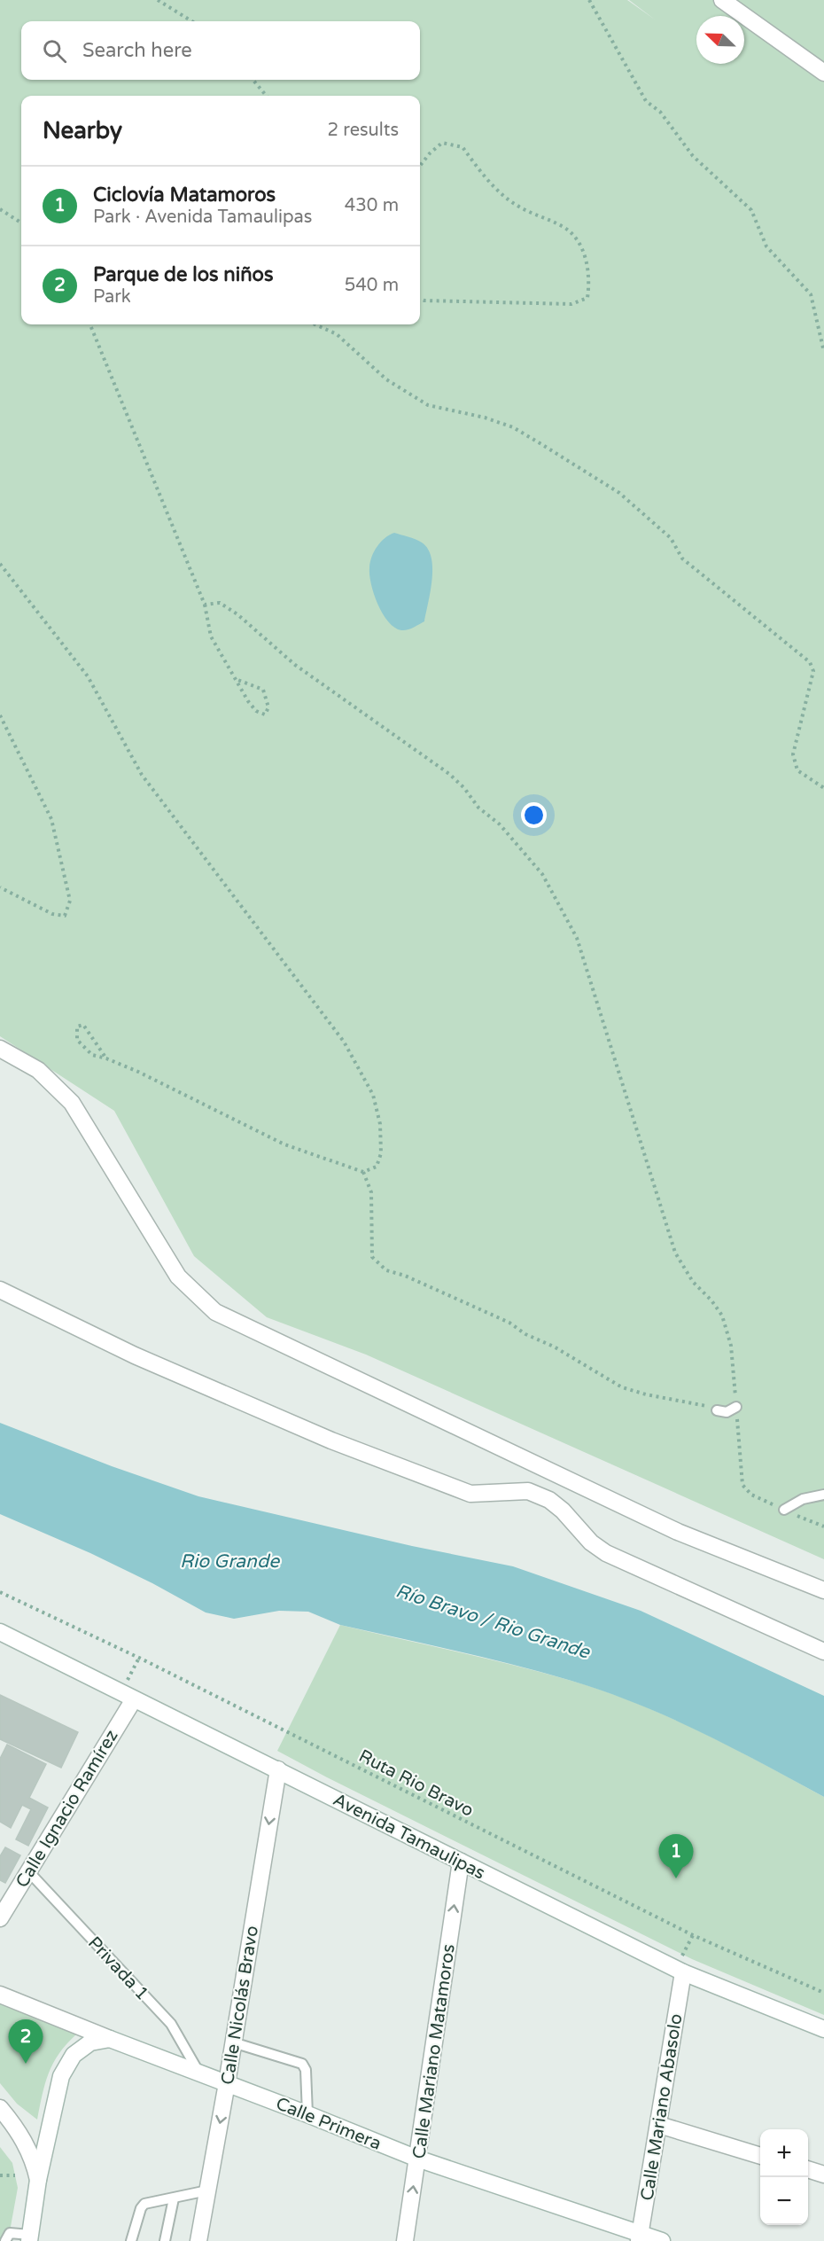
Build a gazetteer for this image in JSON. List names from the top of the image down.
{
  "streets": {
    "street": [
      "Calle Ignacio Ramírez",
      "Avenida Tamaulipas",
      "Calle Nicolás Bravo",
      "Calle Mariano Matamoros",
      "Calle Mariano Abasolo",
      "Calle Primera"
    ],
    "lane": ["Privada 1"],
    "path": ["Ruta Rio Bravo"]
  },
  "crossings": [
    ["Calle Ignacio Ramírez", "Avenida Tamaulipas"],
    ["Calle Ignacio Ramírez", "Privada 1"],
    ["Avenida Tamaulipas", "Calle Nicolás Bravo"],
    ["Avenida Tamaulipas", "Calle Mariano Matamoros"],
    ["Avenida Tamaulipas", "Calle Mariano Abasolo"],
    ["Privada 1", "Calle Primera"],
    ["Calle Nicolás Bravo", "Calle Primera"],
    ["Calle Mariano Matamoros", "Calle Primera"],
    ["Calle Mariano Abasolo", "Calle Primera"]
  ],
  "one_way": ["Calle Nicolás Bravo", "Calle Mariano Matamoros"],
  "water": ["Rio Grande", "Río Bravo / Rio Grande"],
  "north": "top left",
  "page": {
    "search": "Search here",
    "heading": ["Nearby", "2 results"],
    "list": [
      {
        "mark": "1",
        "name": "Ciclovía Matamoros",
        "note": "Park · Avenida Tamaulipas",
        "value": "430 m"
      },
      {
        "mark": "2",
        "name": "Parque de los niños",
        "note": "Park",
        "value": "540 m"
      }
    ],
    "pins": ["1", "2"],
    "map_buttons": ["+", "−"]
  }
}
